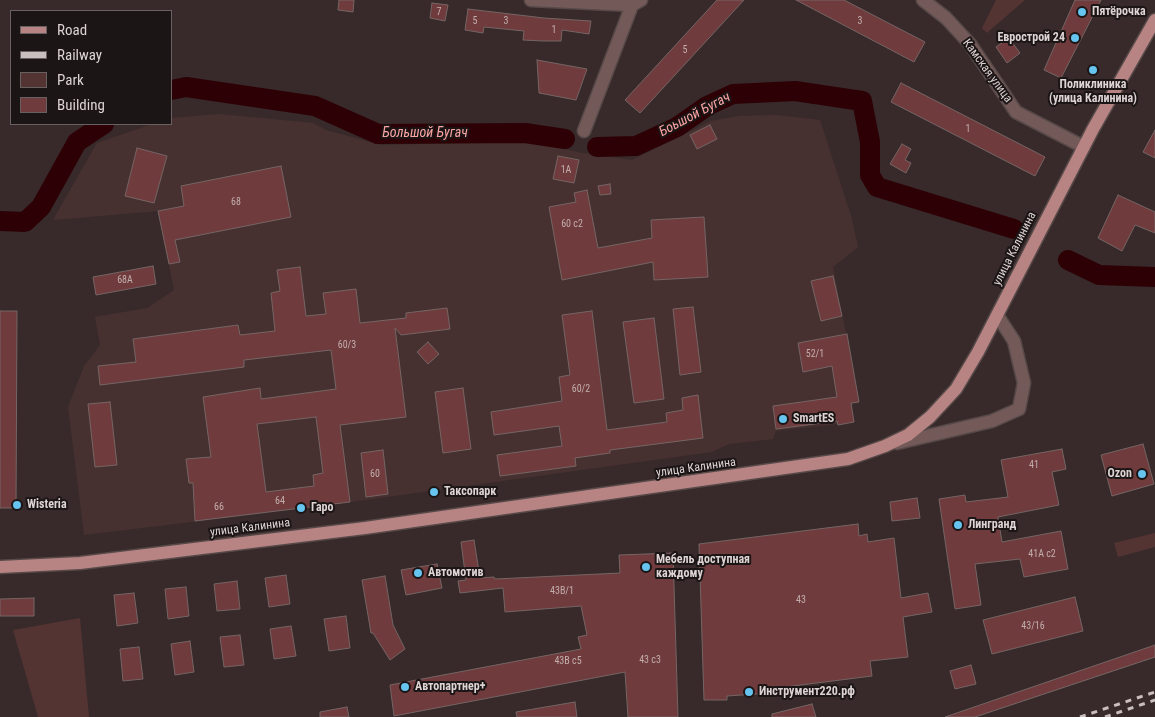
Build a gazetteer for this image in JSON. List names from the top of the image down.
{
  "streets": {
    "main road": ["улица Калинина"],
    "street": ["Камская улица"]
  },
  "crossings": [
    ["Камская улица", "улица Калинина"]
  ],
  "water": ["Боьшой Бугач", "Большой Бугач"],
  "places": [
    "Пятёрочка",
    "Еврострой 24",
    "Поликлиника (улица Калинина)",
    "SmartES",
    "Ozon",
    "Таксопарк",
    "Wisteria",
    "Гаро",
    "Лингранд",
    "Мебель доступная каждому",
    "Автомотив",
    "Автопартнер+",
    "Инструмент220.рф"
  ],
  "house_numbers": [
    "7",
    "5",
    "3",
    "3",
    "1",
    "5",
    "1",
    "1А",
    "68",
    "60 с2",
    "68А",
    "60/3",
    "52/1",
    "60/2",
    "41",
    "60",
    "64",
    "66",
    "41А с2",
    "43В/1",
    "43",
    "43/16",
    "43 с3",
    "43В с5"
  ],
  "legend": [
    "Road",
    "Railway",
    "Park",
    "Building"
  ]
}
